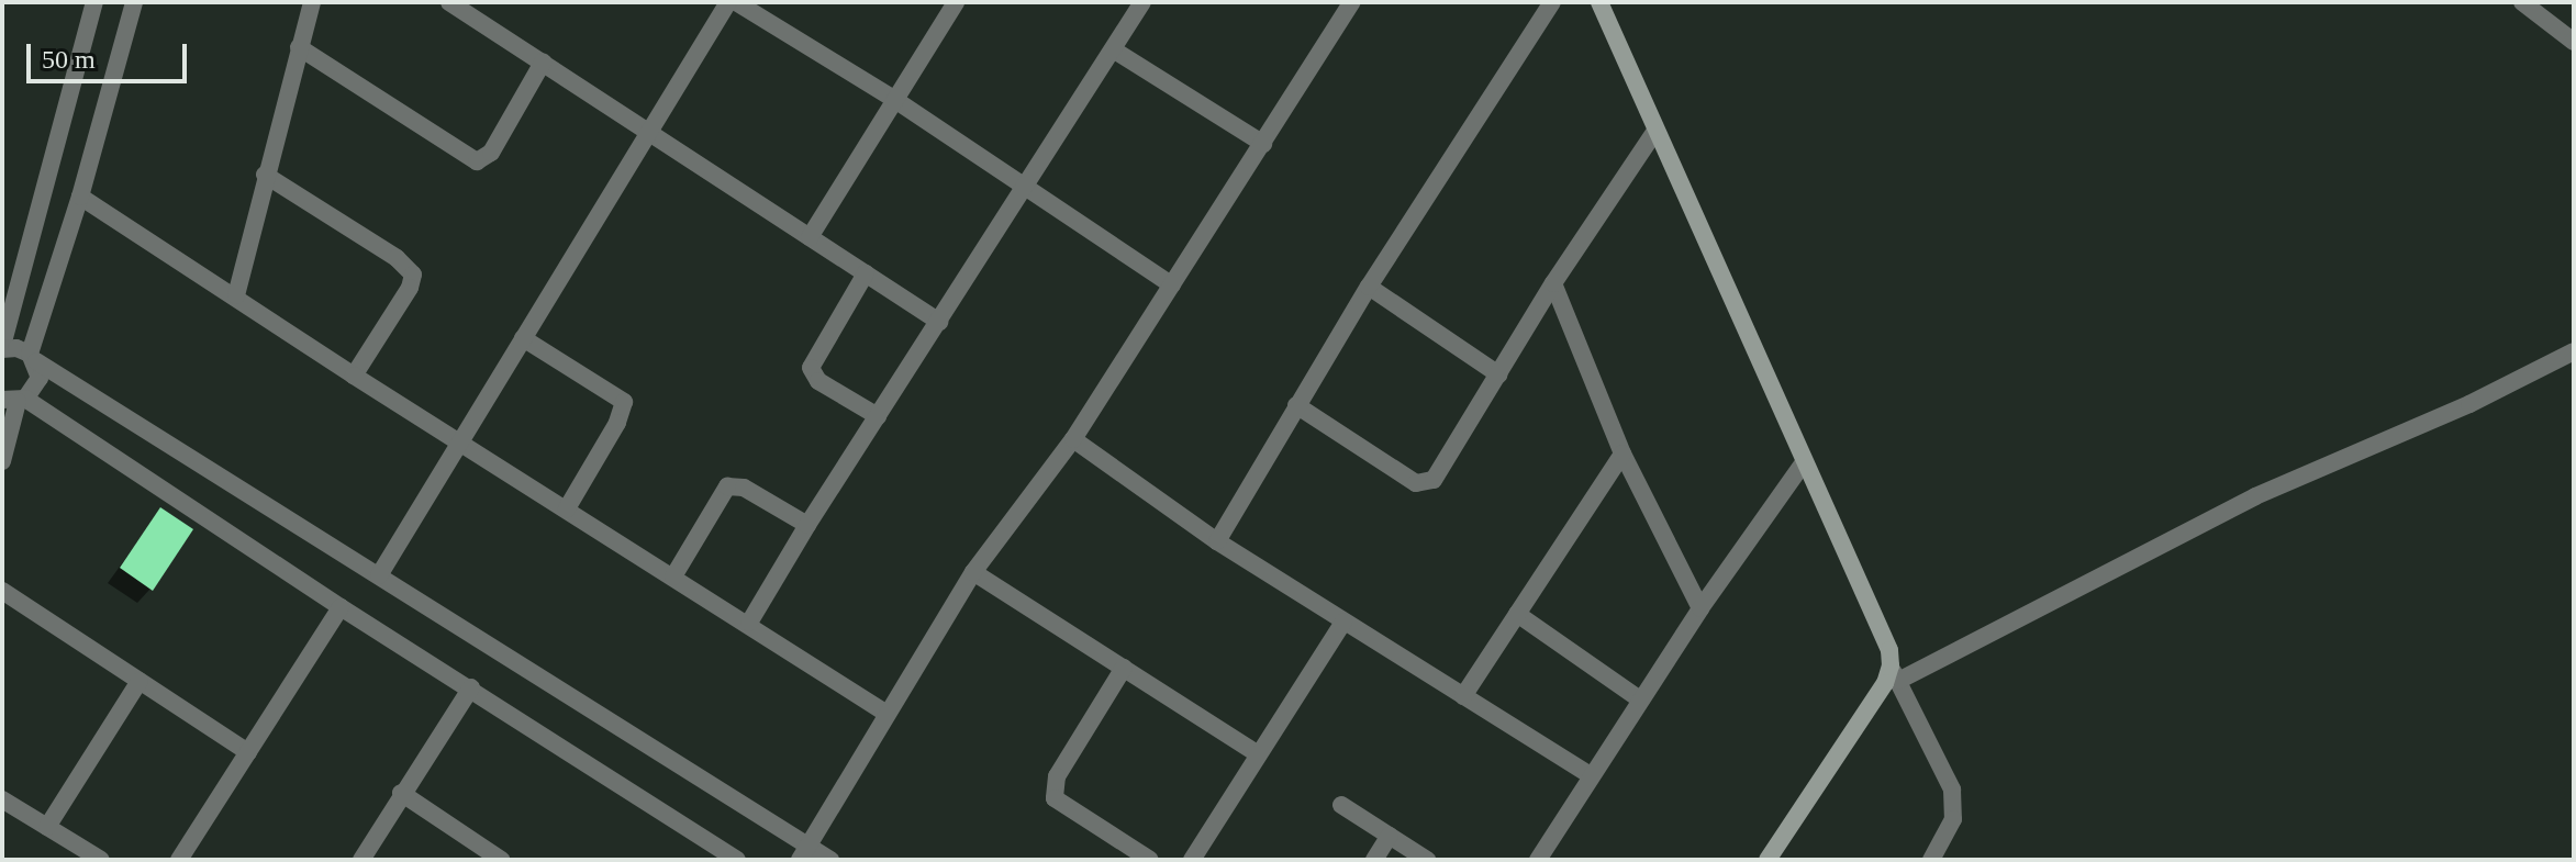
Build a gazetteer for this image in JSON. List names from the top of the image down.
{
  "scale_bar": "50 m"
}
